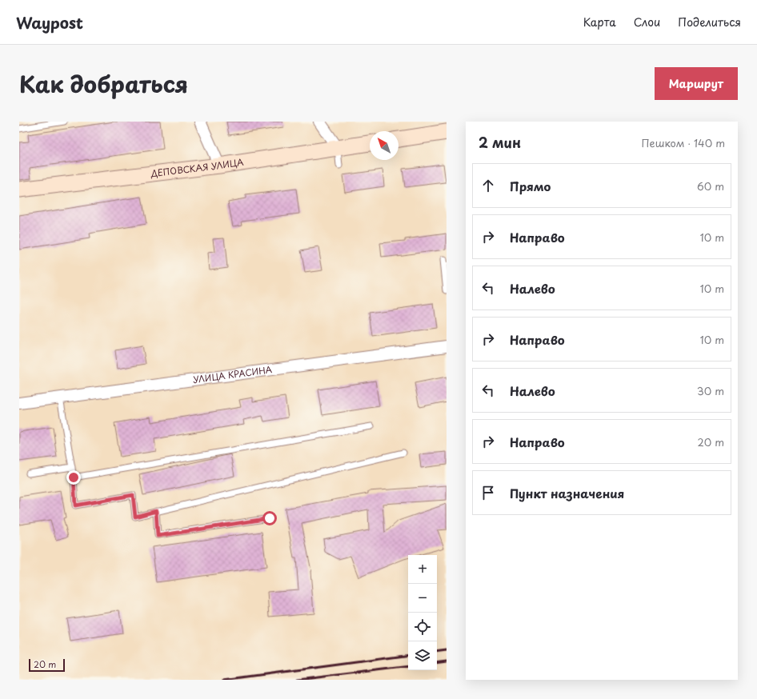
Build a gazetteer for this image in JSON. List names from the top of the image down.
{
  "streets": {
    "main road": ["ДЕПОВСКАЯ УЛИЦА"],
    "street": ["УЛИЦА КРАСИНА"]
  },
  "scale_bar": "20 m",
  "north": "top left",
  "page": {
    "header": "Waypost",
    "nav": ["Карта", "Слои", "Поделиться"],
    "title": "Как добраться",
    "buttons": "Маршрут",
    "heading": ["2 мин", "Пешком · 140 m"],
    "list": [
      ["Прямо", "60 m"],
      ["Направо", "10 m"],
      ["Налево", "10 m"],
      ["Направо", "10 m"],
      ["Налево", "30 m"],
      ["Направо", "20 m"],
      "Пункт назначения"
    ],
    "map_buttons": ["+", "−"],
    "scale": "20 m"
  }
}
